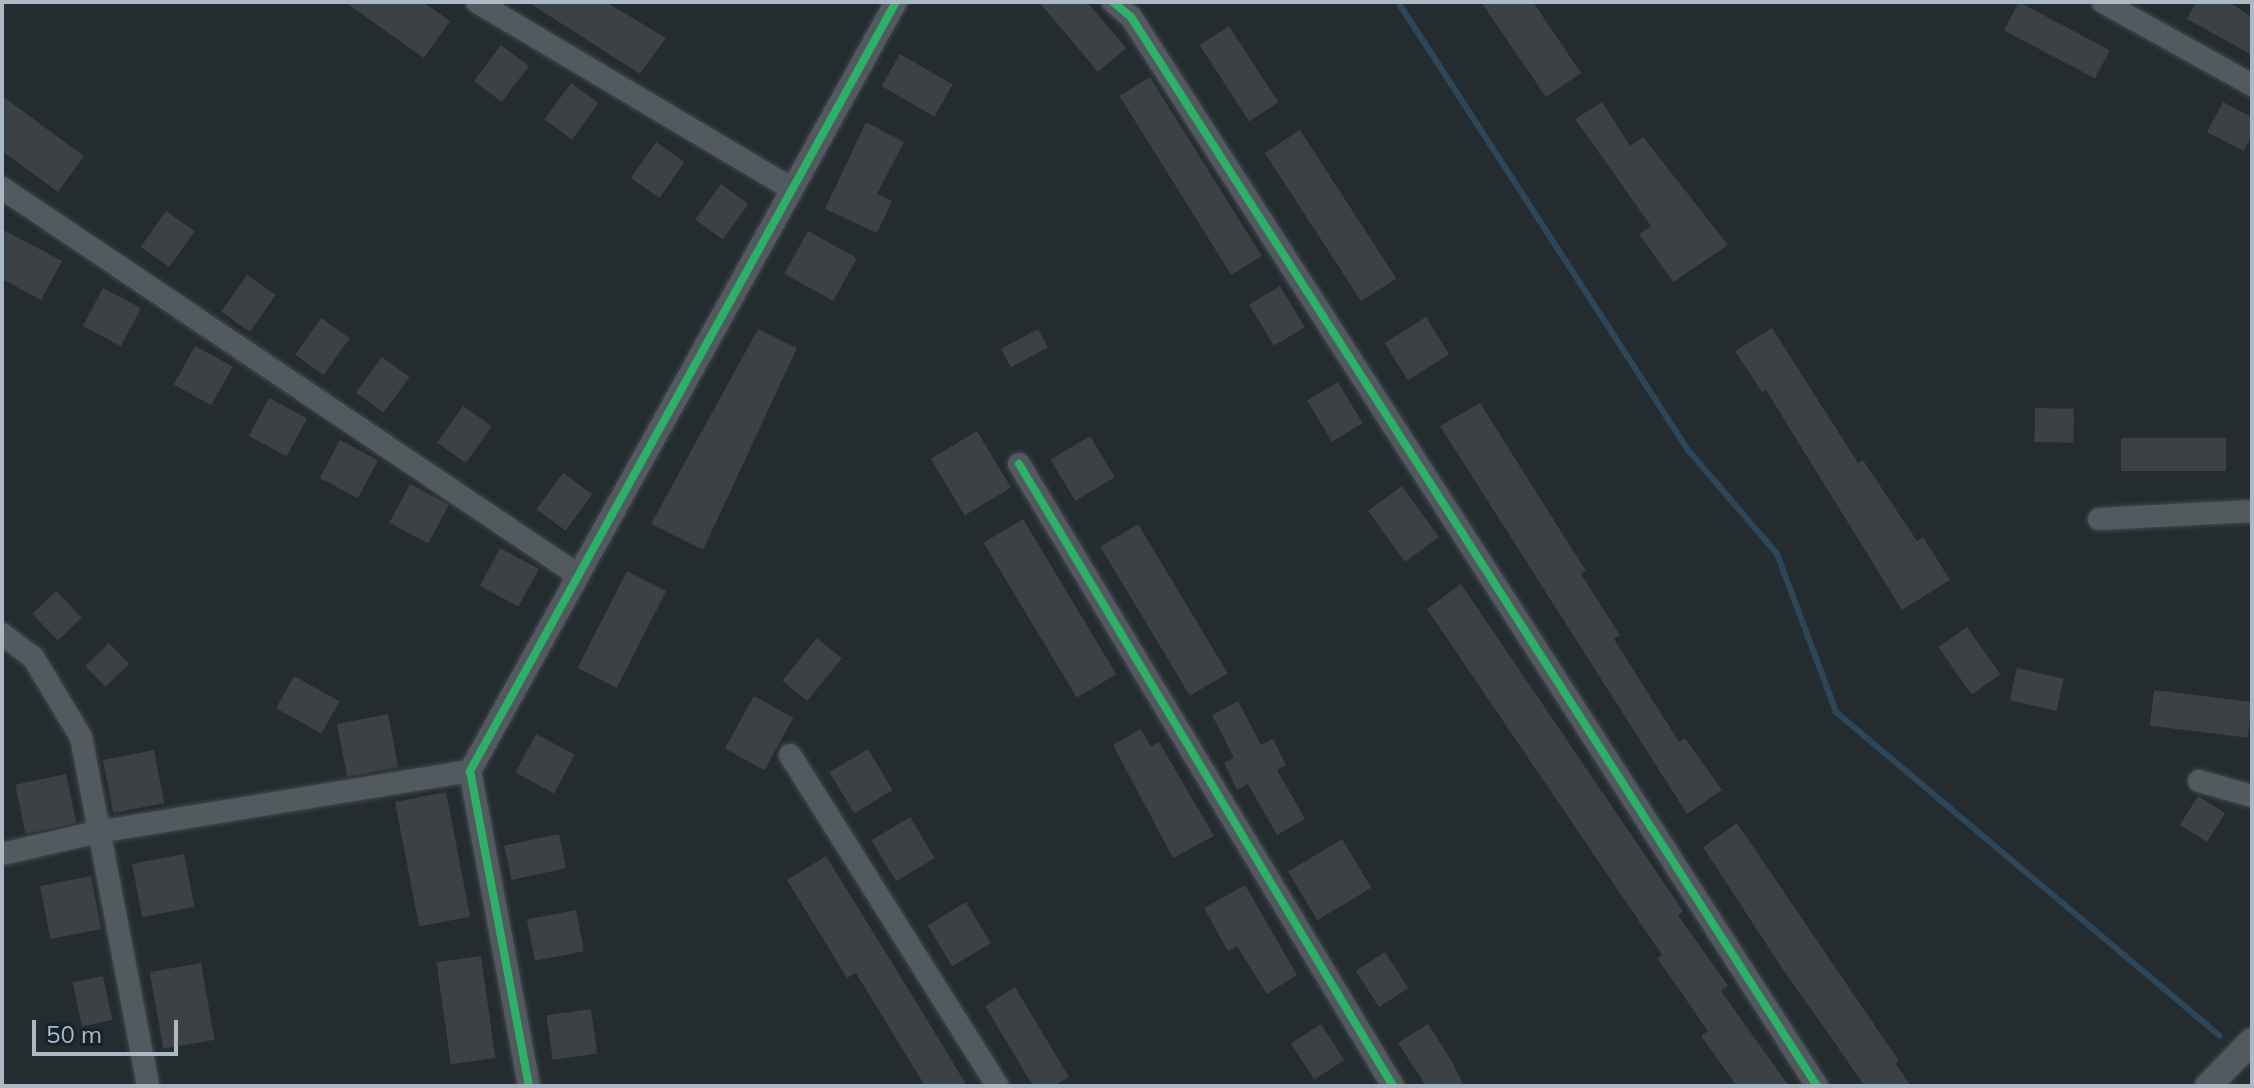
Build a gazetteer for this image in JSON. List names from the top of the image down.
{
  "scale_bar": "50 m"
}
